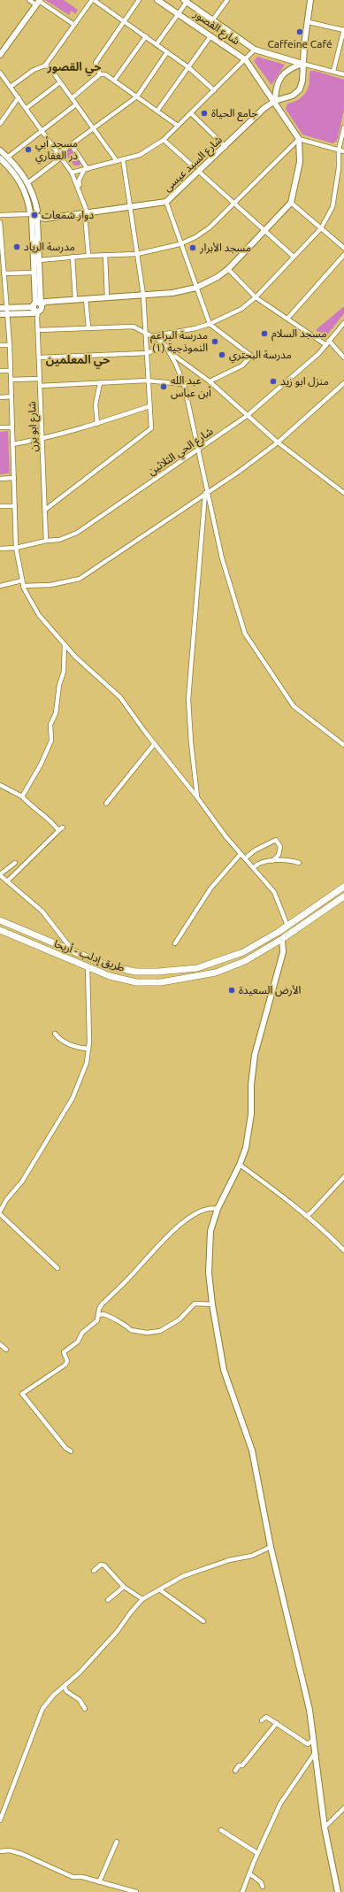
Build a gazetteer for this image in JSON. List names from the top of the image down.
{
  "streets": {
    "main road": ["طريق إدلب - أريحا"],
    "street": [
      "شارع القصور",
      "شارع السيد عيسى",
      "شارع ابو يزن",
      "شارع الحي الثلاثين"
    ]
  },
  "crossings": [
    ["شارع ابو يزن", "شارع الحي الثلاثين"]
  ],
  "districts": ["حي القصور", "حي المعلمين"],
  "places": [
    "Caffeine Café",
    "جامع الحياة",
    "مسجد أبي ذر الغفاري",
    "دوار شمعات",
    "مدرسة الرياد",
    "مسجد الأبرار",
    "مسجد السلام",
    "مدرسة البراعم النموذجية (١)",
    "مدرسة البحتري",
    "منزل ابو زيد",
    "عبد الله أبن عباس",
    "الأرض السعيدة"
  ]
}
